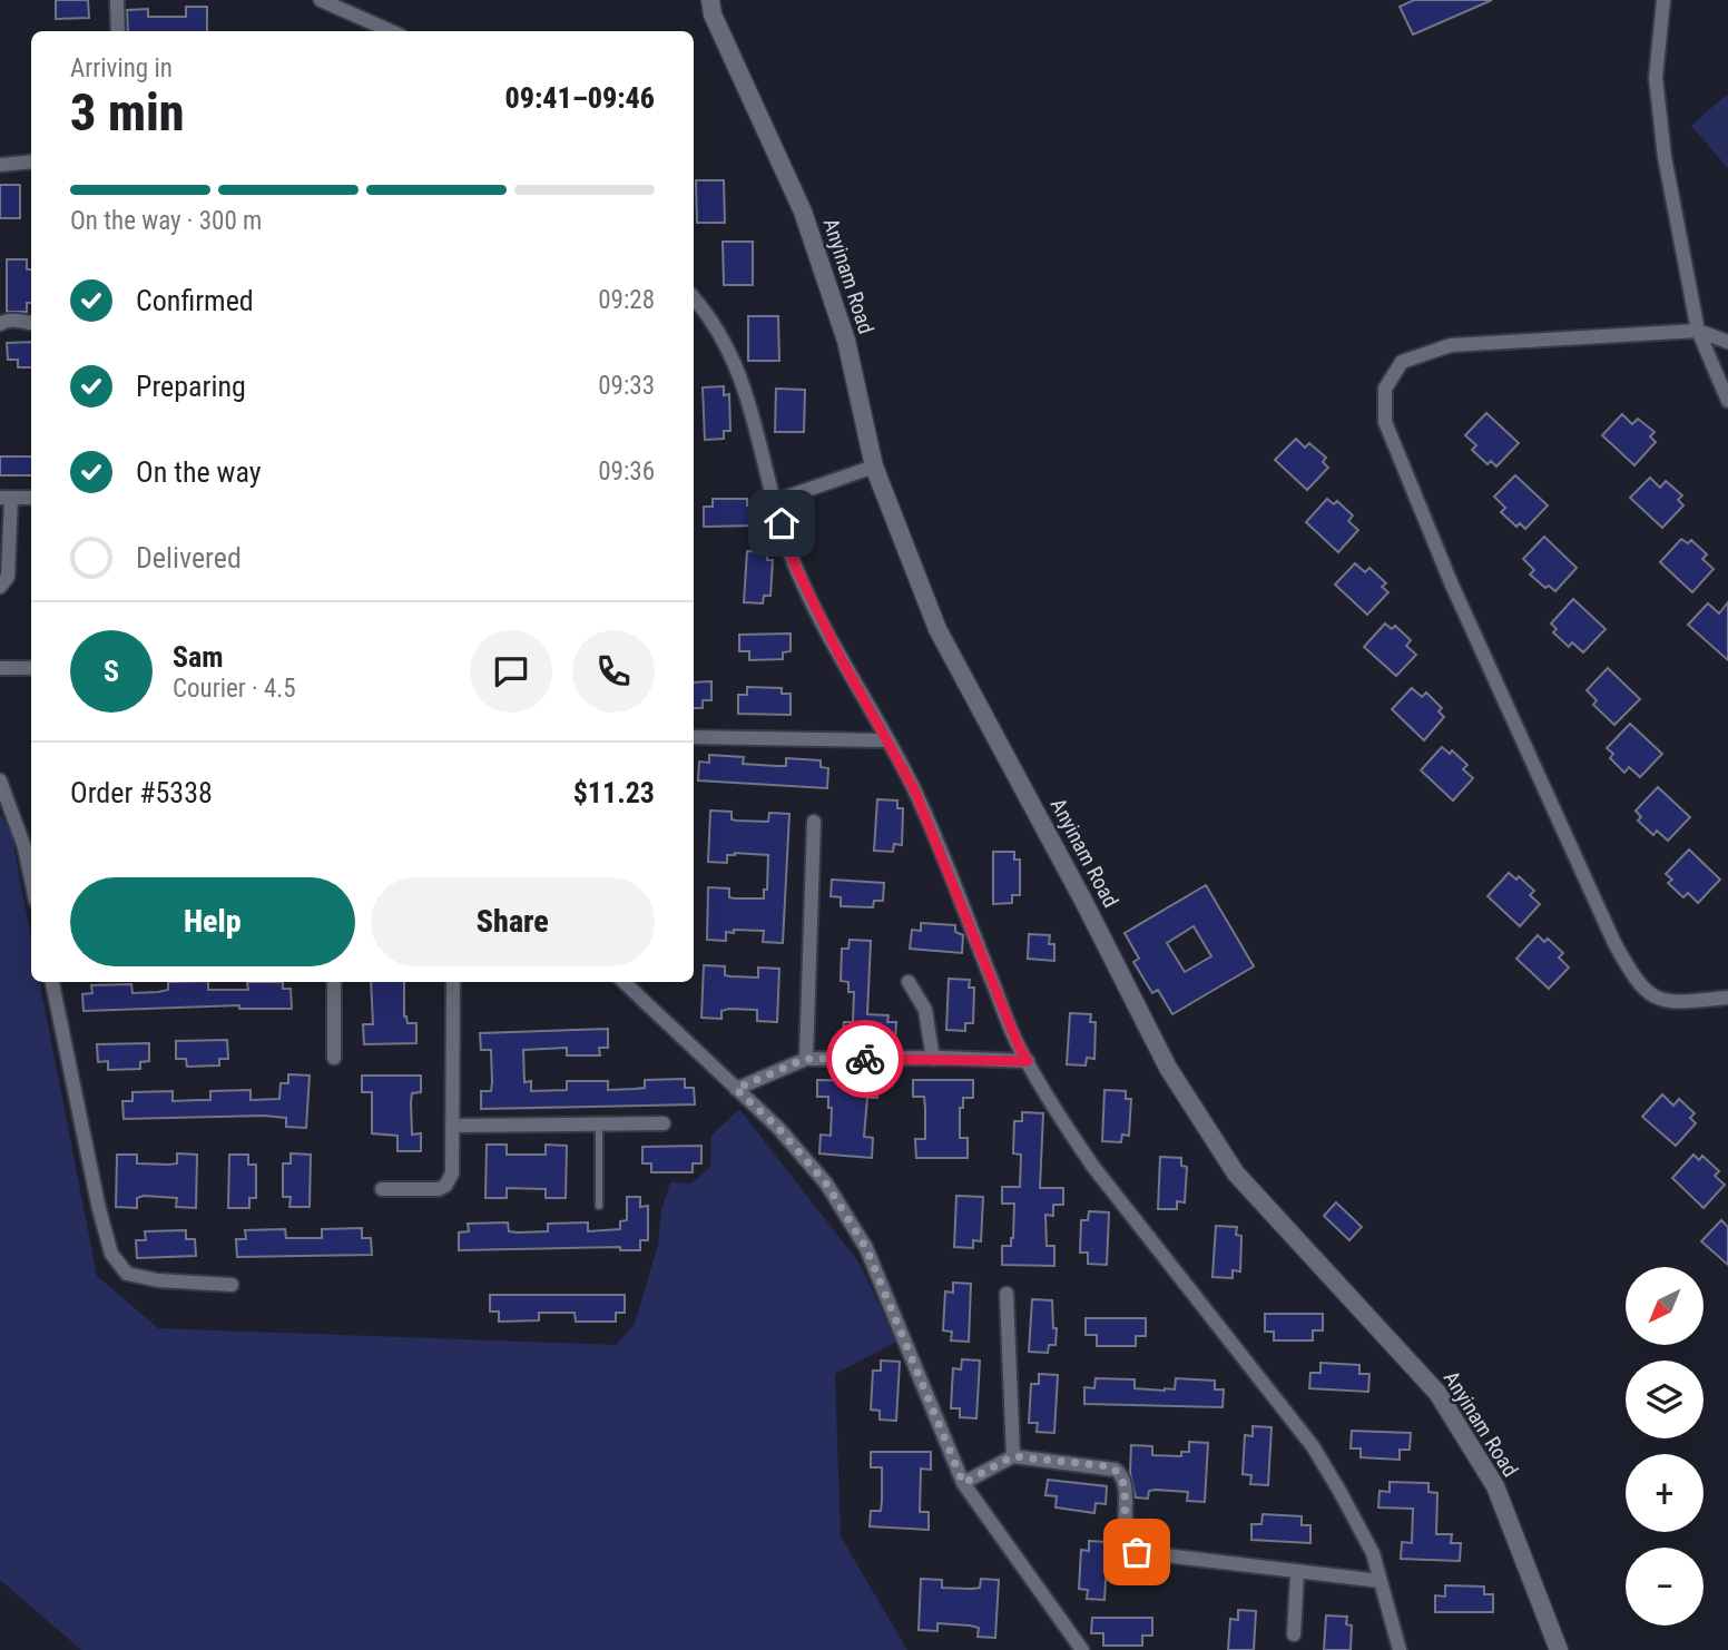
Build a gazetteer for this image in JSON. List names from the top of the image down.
{
  "streets": {
    "street": ["Anyinam Road"]
  },
  "north": "bottom left",
  "page": {
    "heading": ["3 min", "Arriving in", "09:41–09:46"],
    "panel": [
      "Sam",
      "Courier · 4.5",
      "Order #5338",
      "$11.23"
    ],
    "bar": "On the way · 300 m",
    "list": [
      ["Confirmed", "09:28"],
      ["Preparing", "09:33"],
      ["On the way", "09:36"],
      "Delivered"
    ],
    "round": "S",
    "buttons": ["Help", "Share"],
    "map_buttons": ["+", "−"]
  }
}
